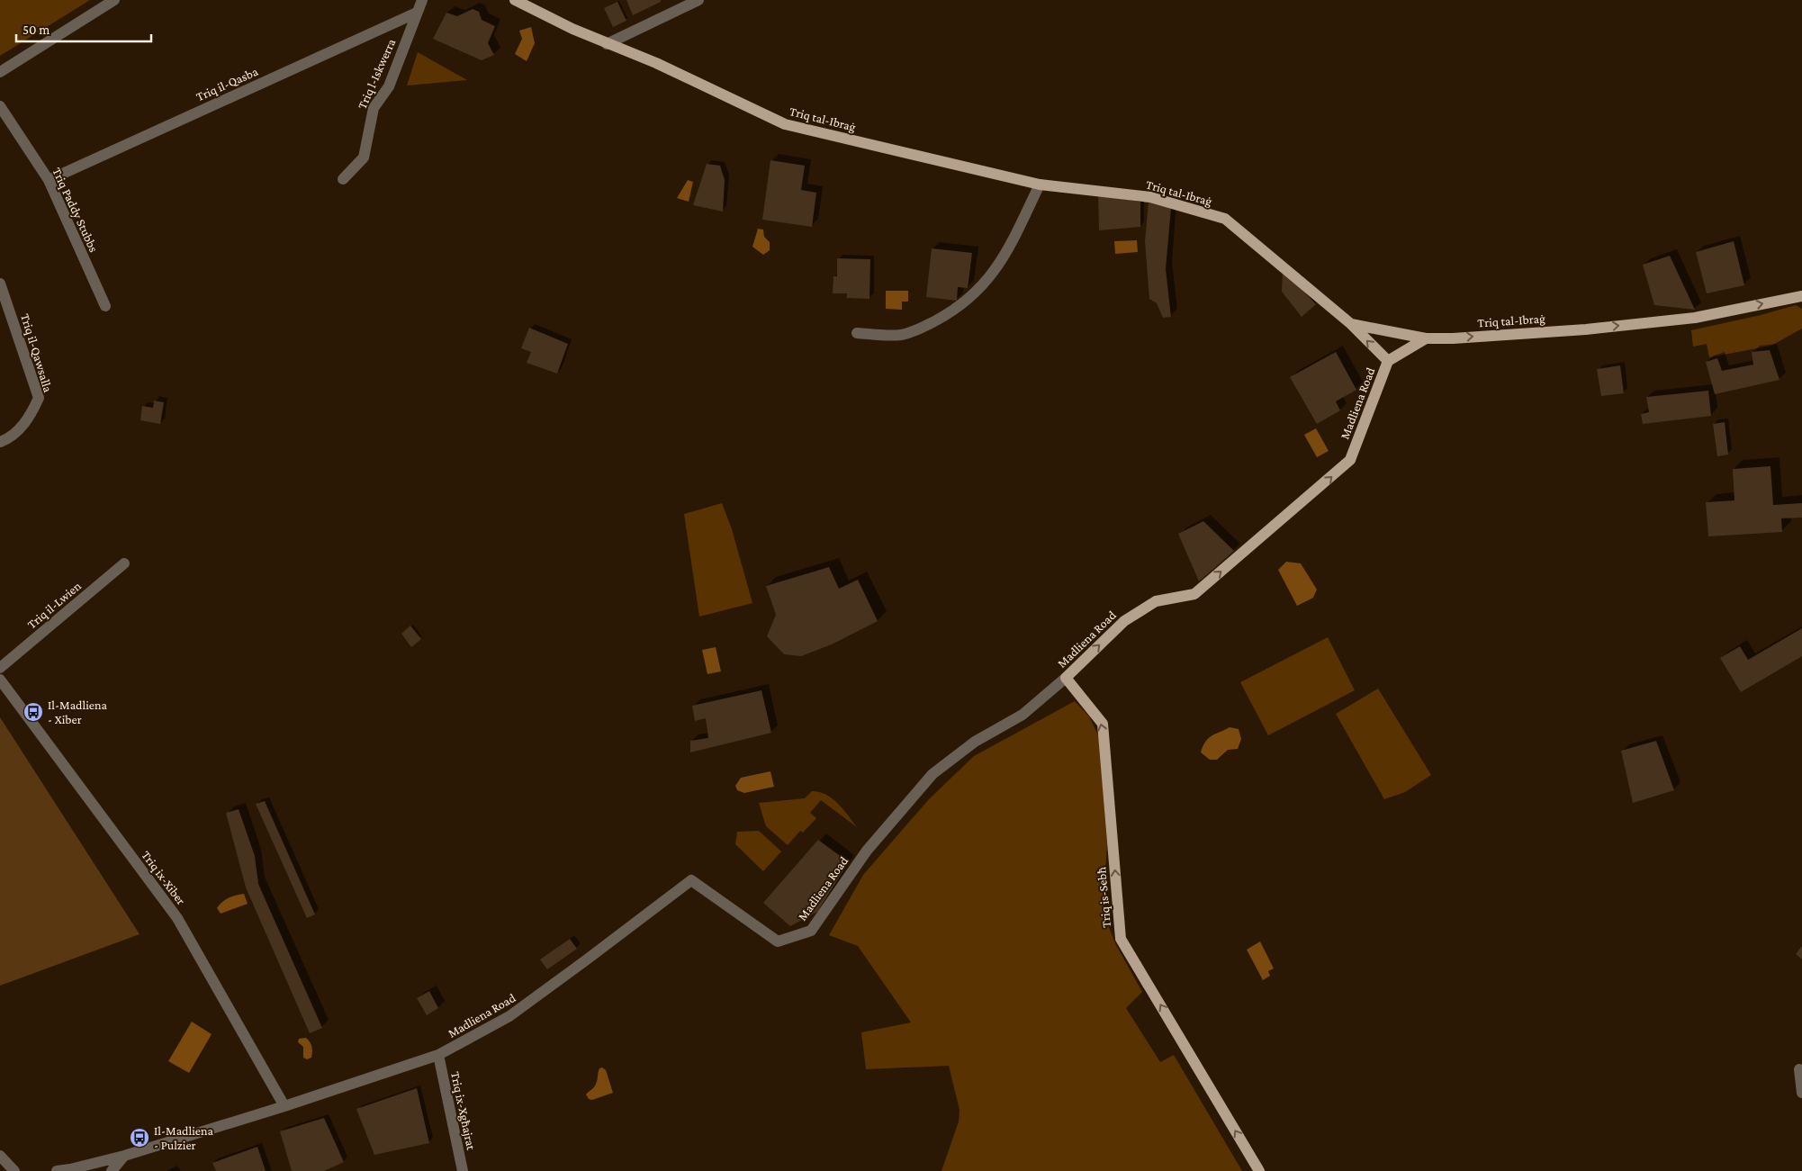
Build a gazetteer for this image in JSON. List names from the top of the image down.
{
  "streets": {
    "main road": ["Triq tal-Ibraġ", "Madliena Road", "Triq is-Sebħ"],
    "street": [
      "Triq l-Iskwerra",
      "Triq il-Qasba",
      "Triq Paddy Stubbs",
      "Triq il-Qawsalla",
      "Triq il-Lwien",
      "Triq ix-Xiber",
      "Triq ix-Xgħajrat"
    ]
  },
  "crossings": [
    ["Triq l-Iskwerra", "Triq il-Qasba"],
    ["Triq il-Qasba", "Triq Paddy Stubbs"],
    ["Triq tal-Ibraġ", "Madliena Road"],
    ["Madliena Road", "Triq ix-Xiber"],
    ["Madliena Road", "Triq is-Sebħ"],
    ["Madliena Road", "Triq ix-Xgħajrat"]
  ],
  "one_way": ["Triq is-Sebħ"],
  "places": {
    "bus stop": ["Il-Madliena - Xiber", "Il-Madliena - Pulzier"]
  },
  "scale_bar": "50 m"
}
